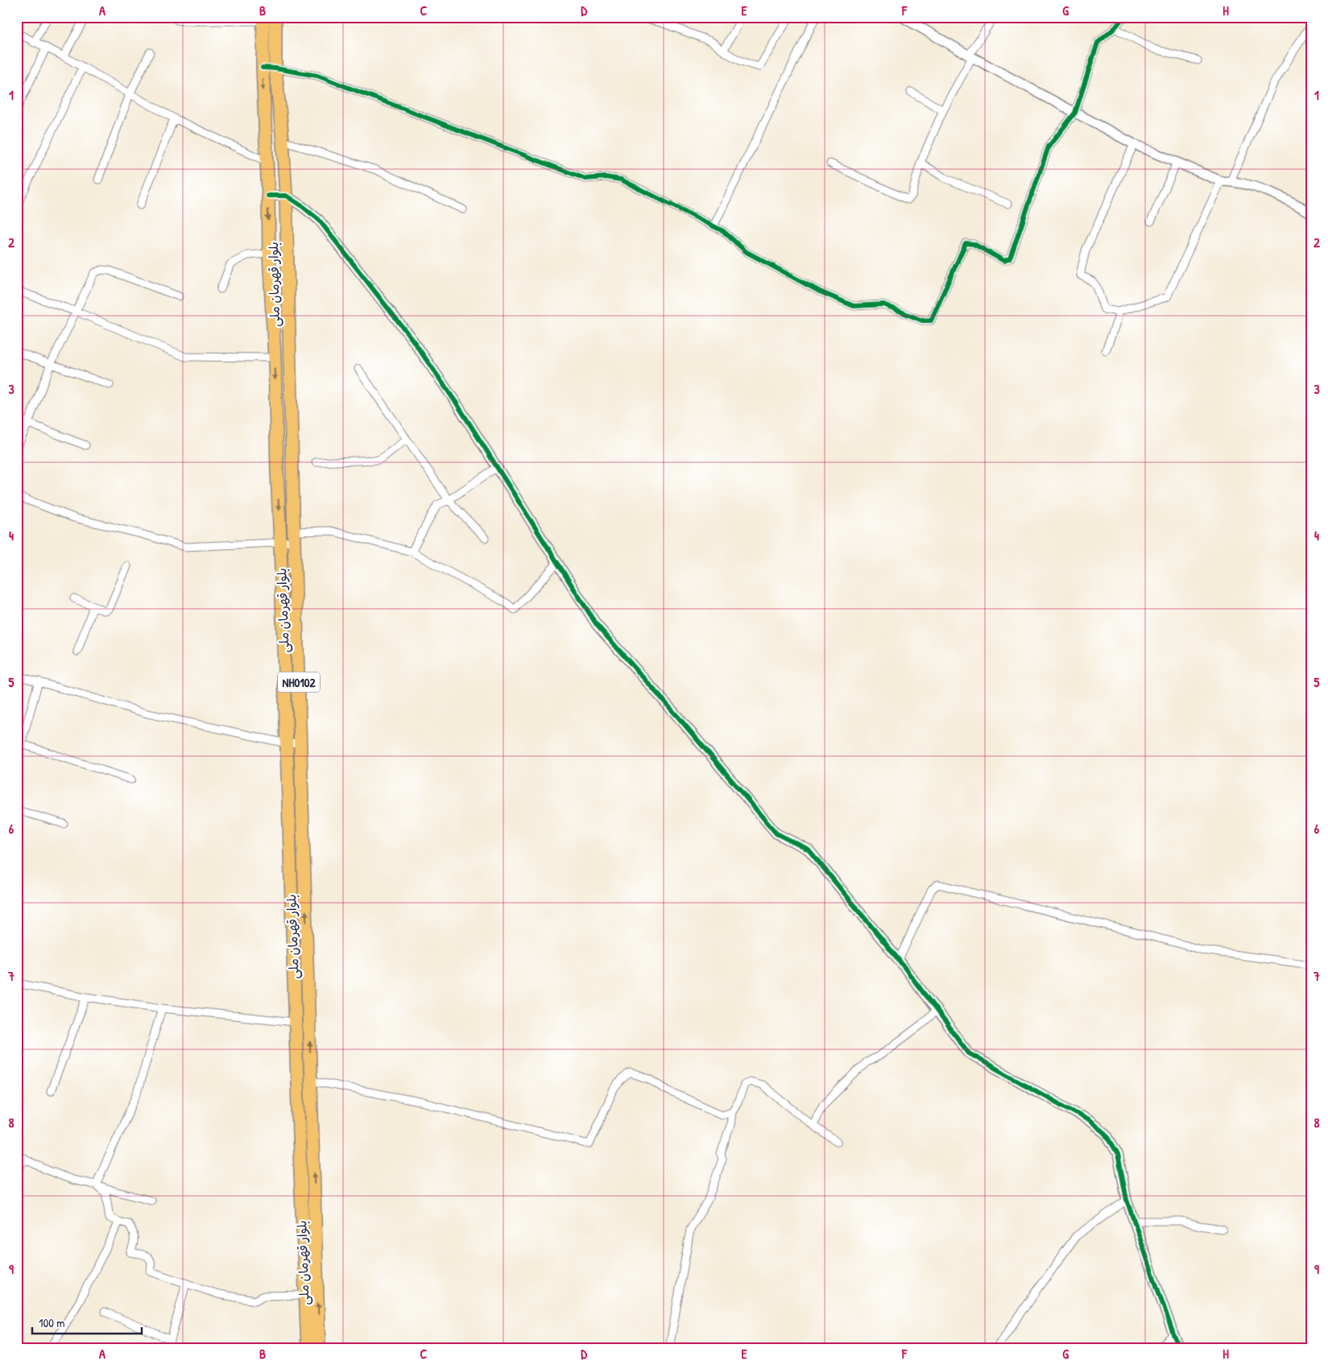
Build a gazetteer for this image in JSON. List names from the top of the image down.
{
  "streets": {
    "highway": ["بلوار قهرمان ملی", "NH0102"]
  },
  "scale_bar": "100 m",
  "grid": {
    "columns": [
      "A",
      "B",
      "C",
      "D",
      "E",
      "F",
      "G",
      "H"
    ],
    "rows": [
      "1",
      "2",
      "3",
      "4",
      "5",
      "6",
      "7",
      "8",
      "9"
    ]
  }
}
